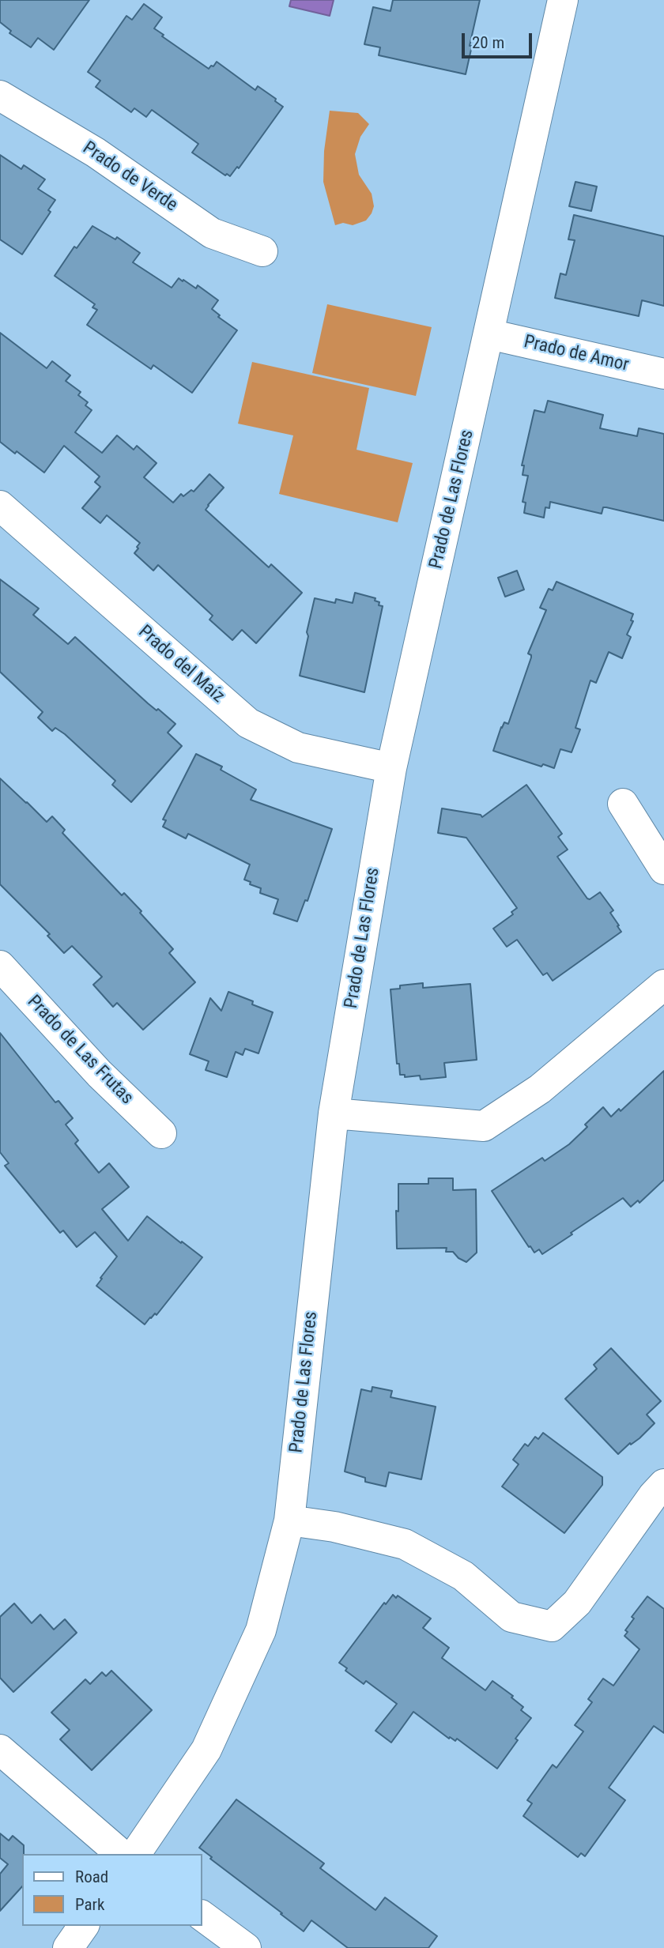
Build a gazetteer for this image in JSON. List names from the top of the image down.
{
  "streets": {
    "street": [
      "Prado de Verde",
      "Prado de Amor",
      "Prado de Las Flores",
      "Prado del Maíz",
      "Prado de Las Frutas"
    ]
  },
  "crossings": [
    ["Prado de Amor", "Prado de Las Flores"],
    ["Prado de Las Flores", "Prado del Maíz"]
  ],
  "legend": ["Road", "Park"],
  "scale_bar": "20 m"
}
